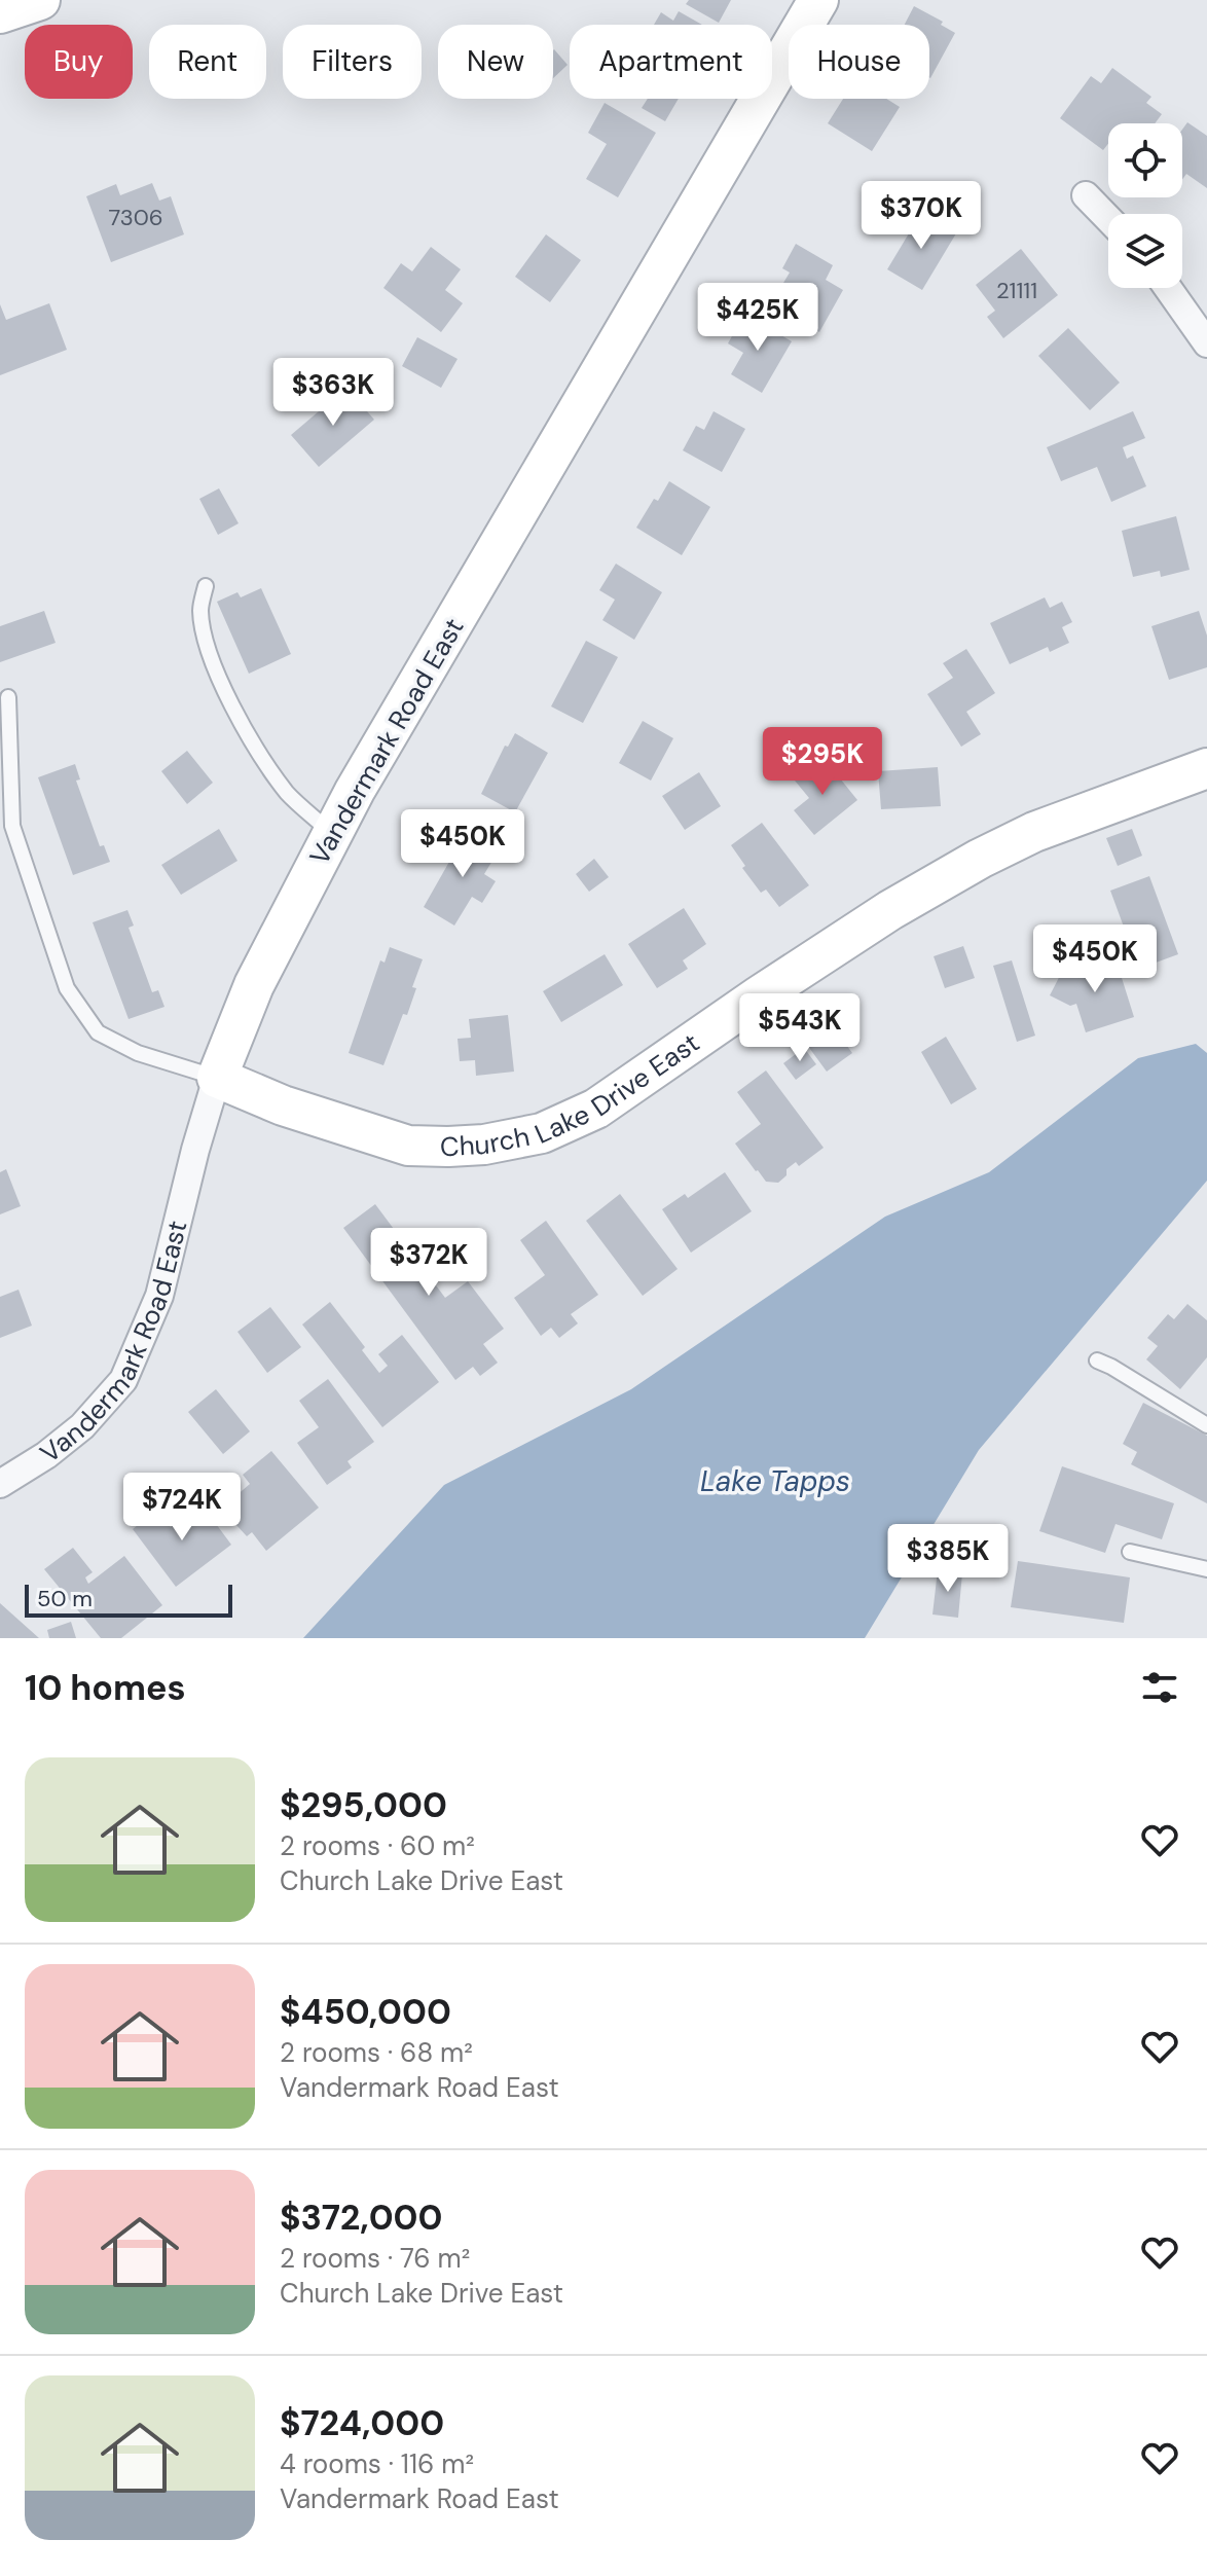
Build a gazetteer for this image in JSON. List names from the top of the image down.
{
  "streets": {
    "street": ["Vandermark Road East", "Church Lake Drive East"]
  },
  "crossings": [
    ["Vandermark Road East", "Church Lake Drive East"]
  ],
  "water": ["Lake Tapps"],
  "house_numbers": ["7306", "21111"],
  "scale_bar": "50 m",
  "page": {
    "chip": [
      "Buy",
      "Rent",
      "Filters",
      "New",
      "Apartment",
      "House"
    ],
    "price": [
      "$370K",
      "$425K",
      "$363K",
      "$295K",
      "$450K",
      "$450K",
      "$543K",
      "$372K",
      "$724K",
      "$385K"
    ],
    "scale": "50 m",
    "heading": "10 homes",
    "list": [
      {
        "name": "$295,000",
        "note": "2 rooms · 60 m² · Church Lake Drive East"
      },
      {
        "name": "$450,000",
        "note": "2 rooms · 68 m² · Vandermark Road East"
      },
      {
        "name": "$372,000",
        "note": "2 rooms · 76 m² · Church Lake Drive East"
      },
      {
        "name": "$724,000",
        "note": "4 rooms · 116 m² · Vandermark Road East"
      }
    ]
  }
}
